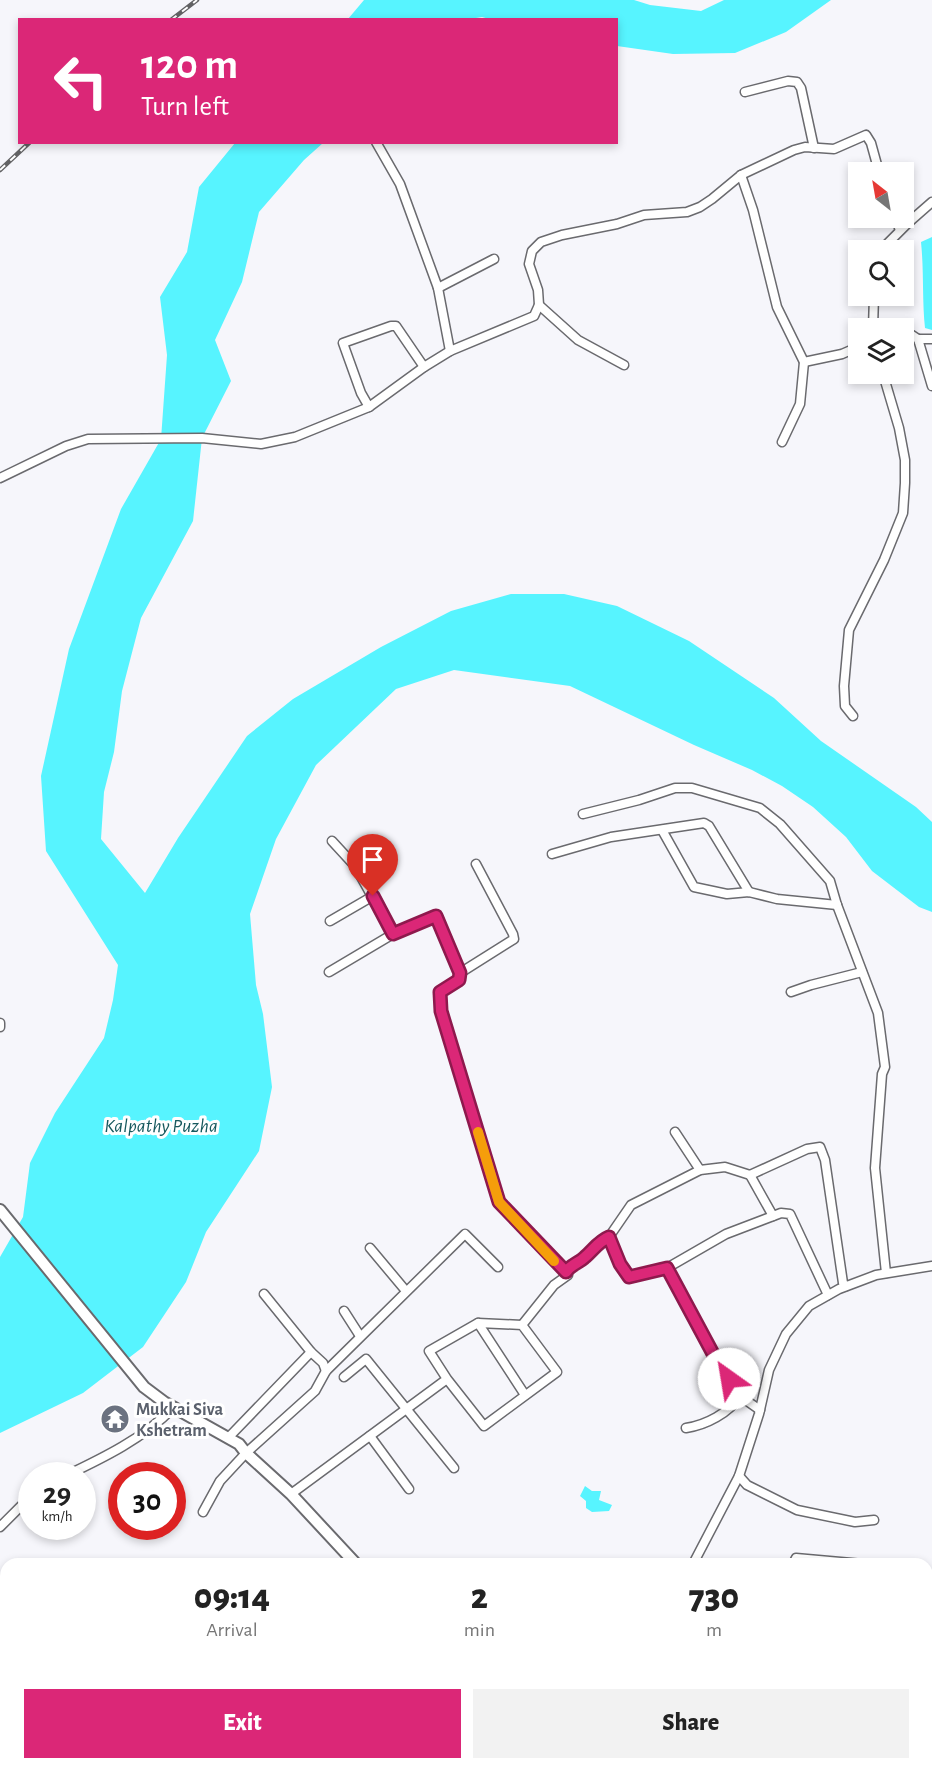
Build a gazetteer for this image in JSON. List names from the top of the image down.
{
  "water": ["Kalpathy Puzha"],
  "places": {
    "temple": ["Mukkai Siva Kshetram"]
  },
  "north": "top left",
  "page": {
    "turn": ["120 m", "Turn left"],
    "speed": "29 km/h",
    "limit": "30",
    "eta": [
      "09:14",
      "Arrival",
      "2",
      "min",
      "730",
      "m"
    ],
    "buttons": ["Exit", "Share"]
  }
}
